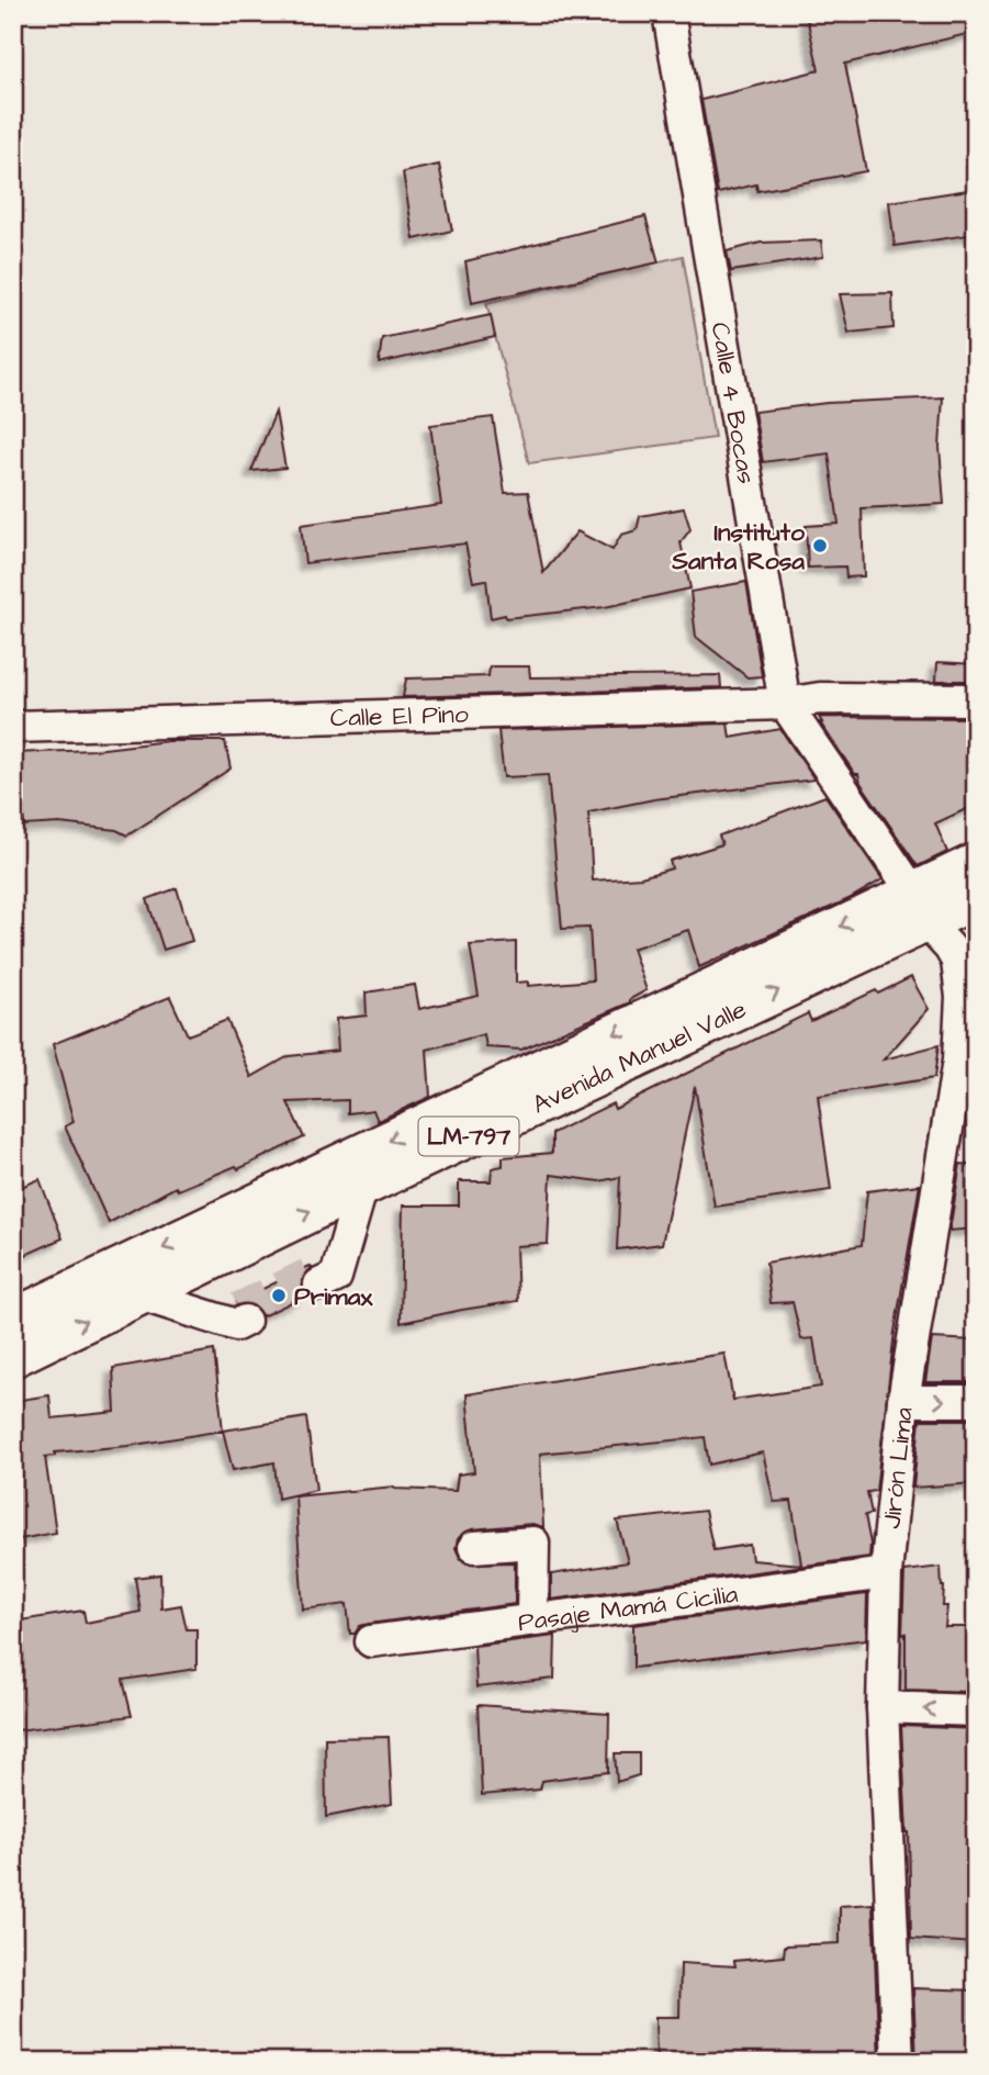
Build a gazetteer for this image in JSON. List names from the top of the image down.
{
  "streets": {
    "main road": ["Avenida Manuel Valle", "LM-797"],
    "street": [
      "Calle 4 Bocas",
      "Calle El Pino",
      "Jirón Lima",
      "Pasaje Mamá Cicilia"
    ]
  },
  "crossings": [
    ["Calle 4 Bocas", "Calle El Pino"],
    ["Calle 4 Bocas", "Avenida Manuel Valle"],
    ["Calle 4 Bocas", "Jirón Lima"],
    ["Avenida Manuel Valle", "Jirón Lima"],
    ["Jirón Lima", "Pasaje Mamá Cicilia"]
  ],
  "places": ["Instituto Santa Rosa", "Primax"]
}
